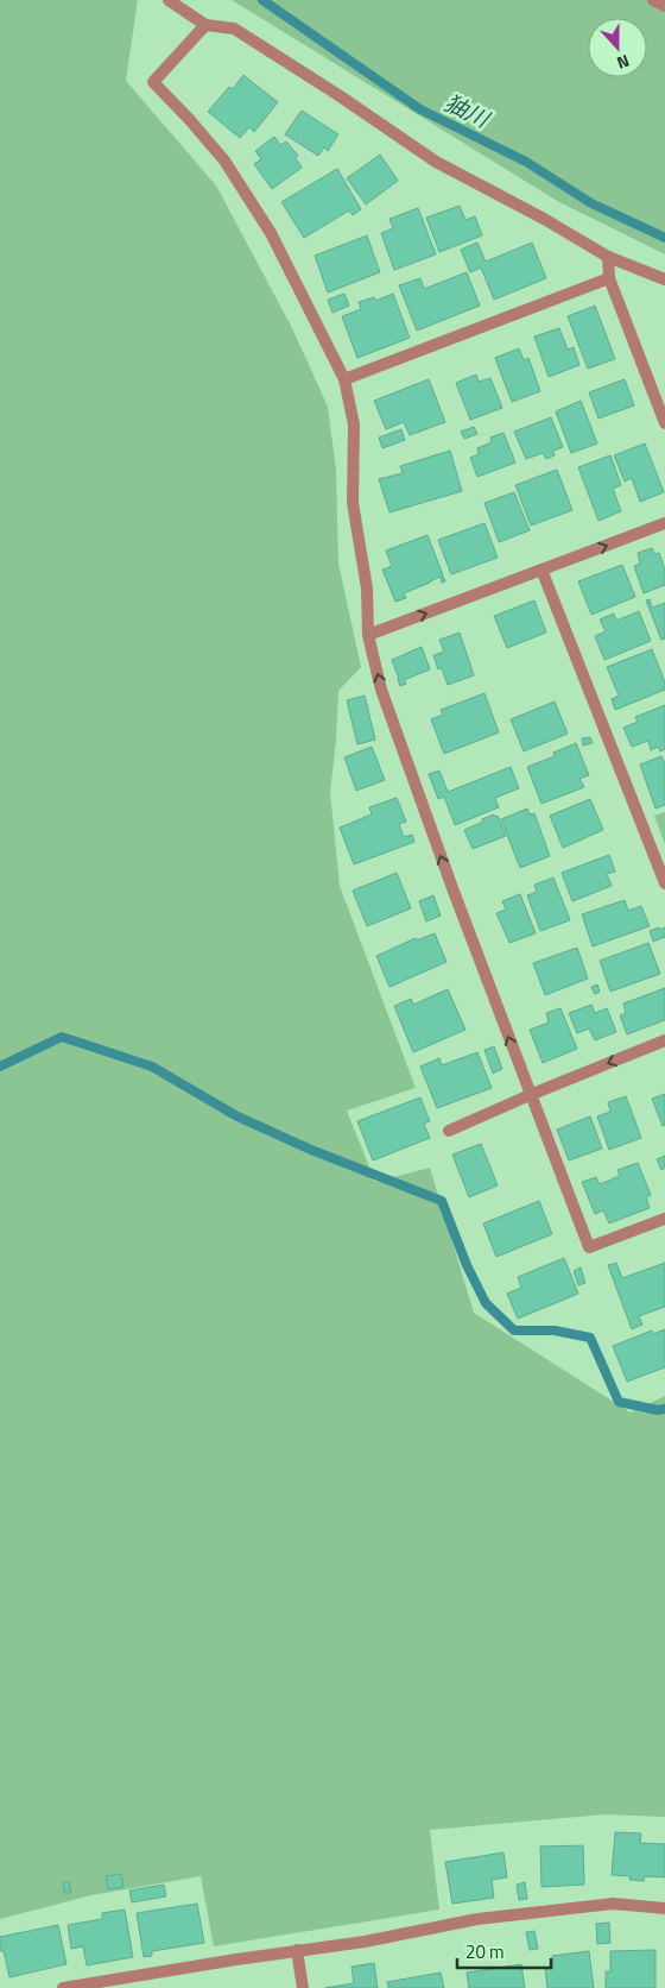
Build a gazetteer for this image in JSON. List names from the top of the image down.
{
  "water": ["㹨川"],
  "scale_bar": "20 m",
  "north": "bottom"
}
